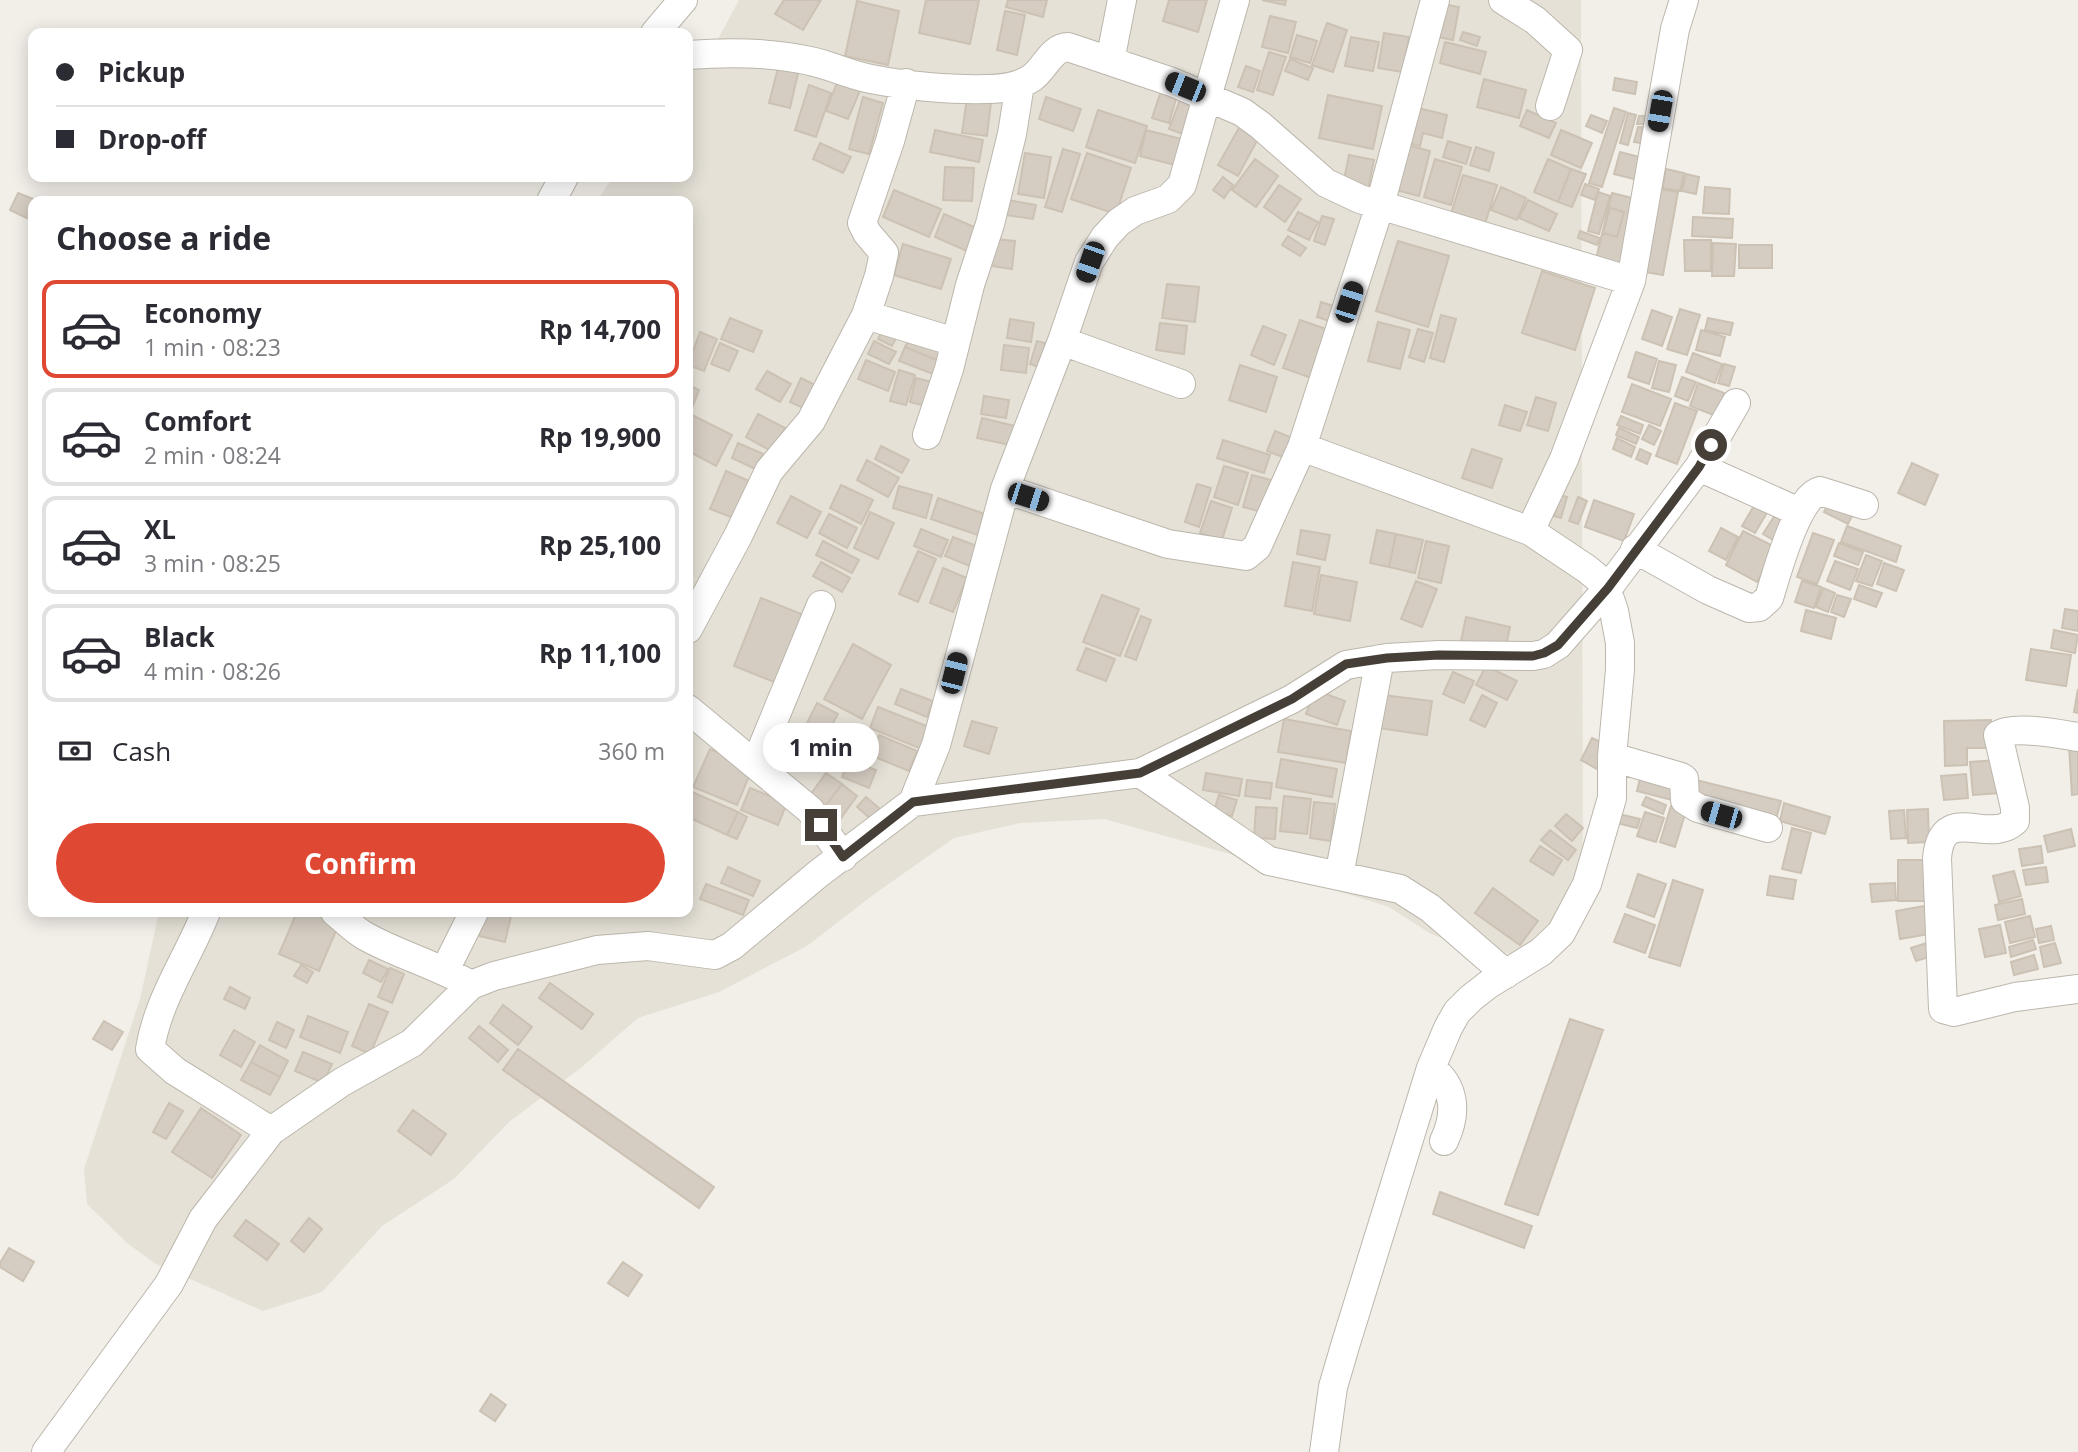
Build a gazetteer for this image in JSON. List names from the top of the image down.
{
  "page": {
    "banner": ["Pickup", "Drop-off"],
    "heading": "Choose a ride",
    "list": [
      {
        "name": "Economy",
        "note": "1 min · 08:23",
        "value": "Rp 14,700"
      },
      {
        "name": "Comfort",
        "note": "2 min · 08:24",
        "value": "Rp 19,900"
      },
      {
        "name": "XL",
        "note": "3 min · 08:25",
        "value": "Rp 25,100"
      },
      {
        "name": "Black",
        "note": "4 min · 08:26",
        "value": "Rp 11,100"
      }
    ],
    "pay": ["Cash", "360 m"],
    "bubble": "1 min",
    "buttons": "Confirm"
  }
}
